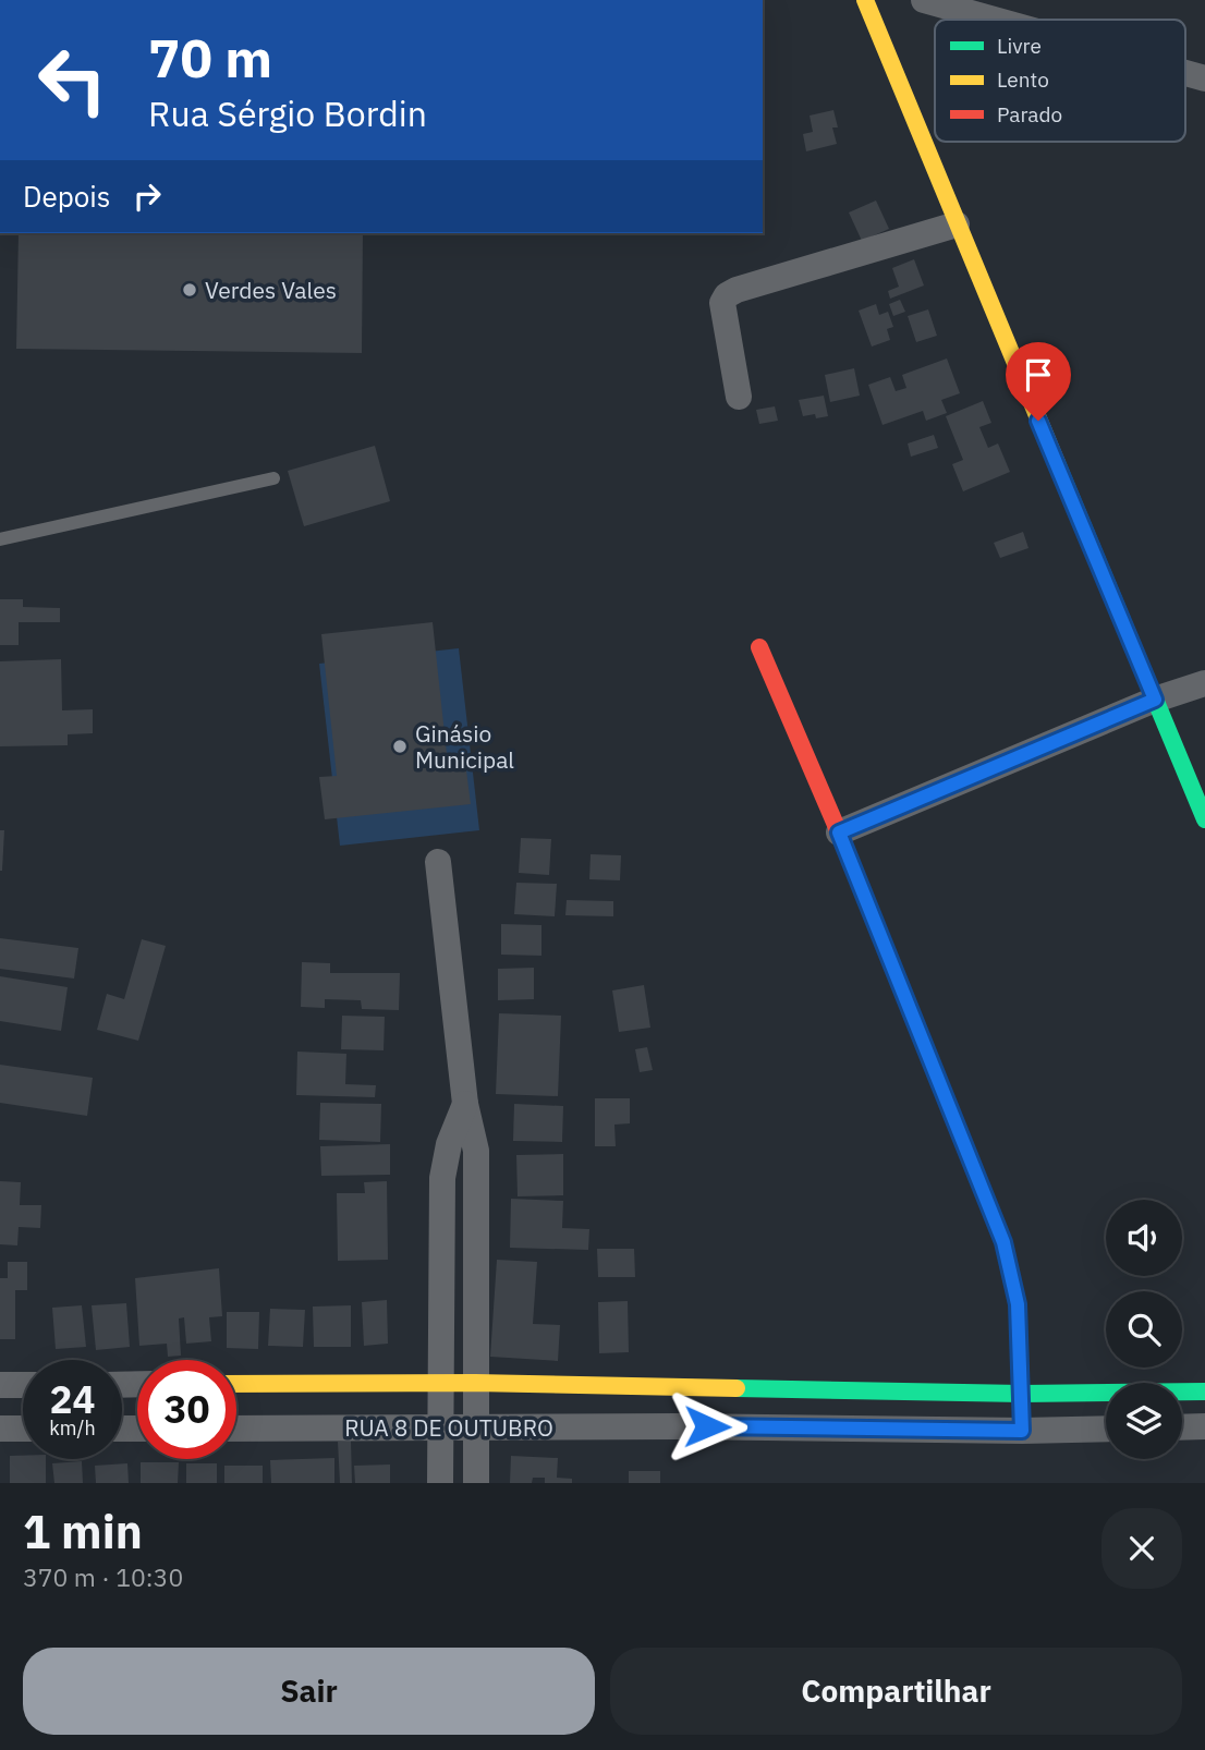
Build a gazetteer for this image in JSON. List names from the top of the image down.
{
  "streets": {
    "street": ["RUA 8 DE OUTUBRO"]
  },
  "places": ["Verdes Vales", "Ginásio Municipal"],
  "legend": ["Livre", "Lento", "Parado"],
  "page": {
    "turn": ["70 m", "Rua Sérgio Bordin"],
    "then": "Depois",
    "speed": "24 km/h",
    "limit": "30",
    "heading": ["1 min", "370 m · 10:30"],
    "buttons": ["Sair", "Compartilhar"]
  }
}
